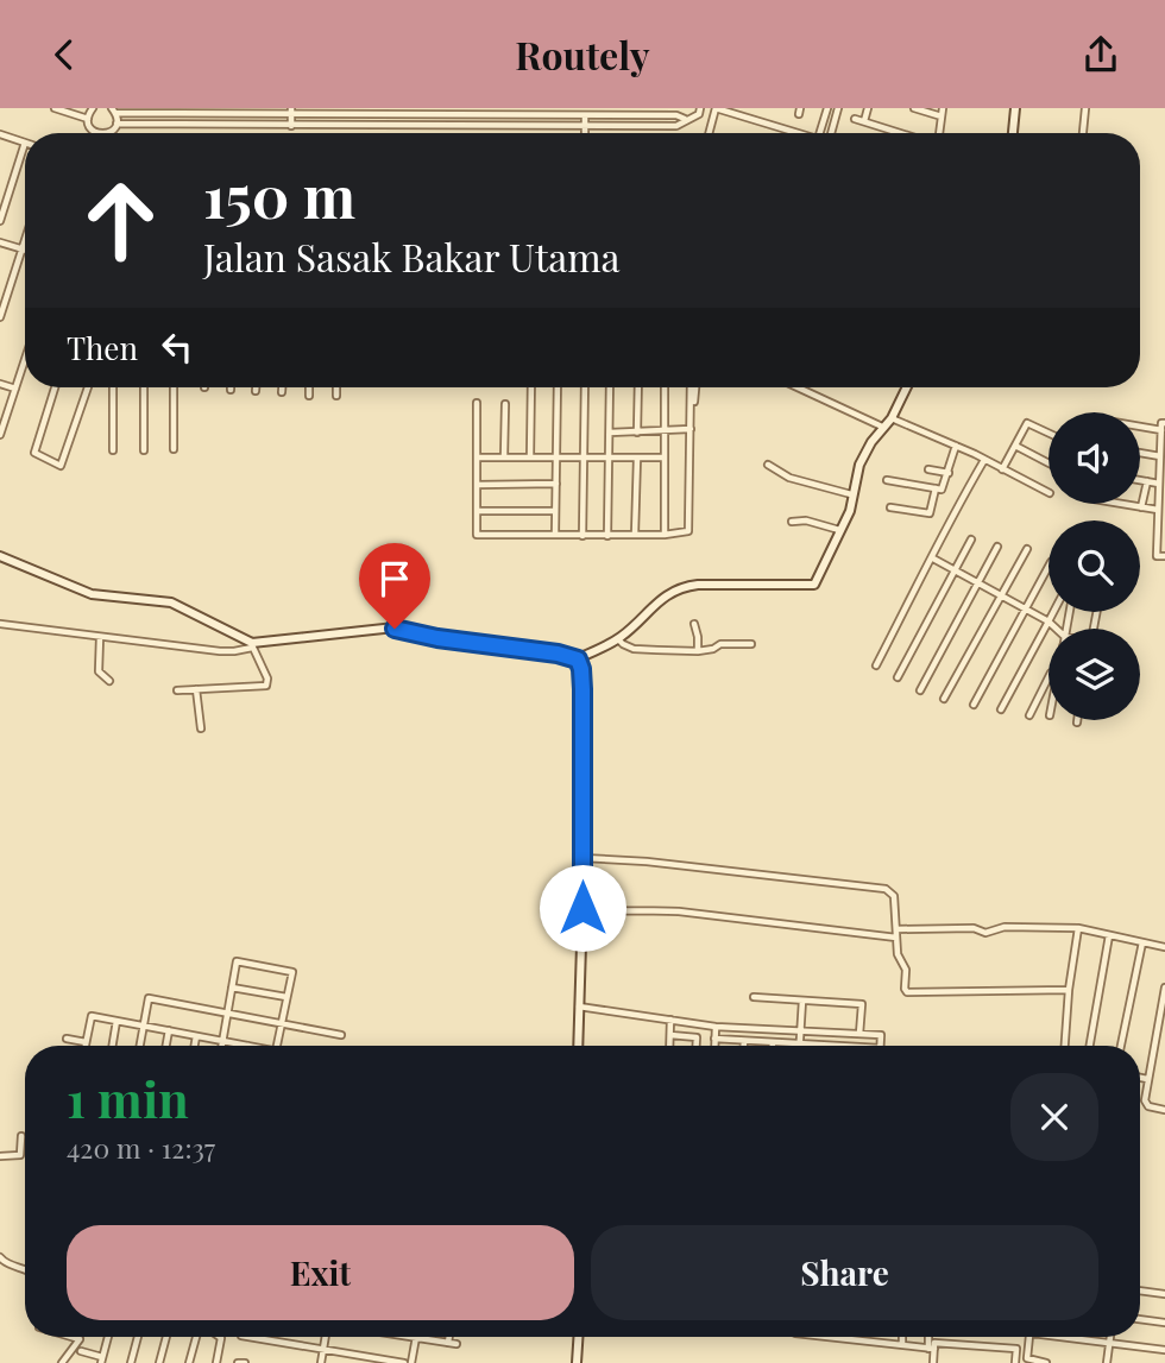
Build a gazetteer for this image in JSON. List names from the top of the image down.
{
  "page": {
    "header": "Routely",
    "turn": ["150 m", "Jalan Sasak Bakar Utama"],
    "then": "Then",
    "heading": ["1 min", "420 m · 12:37"],
    "buttons": ["Exit", "Share"]
  }
}
